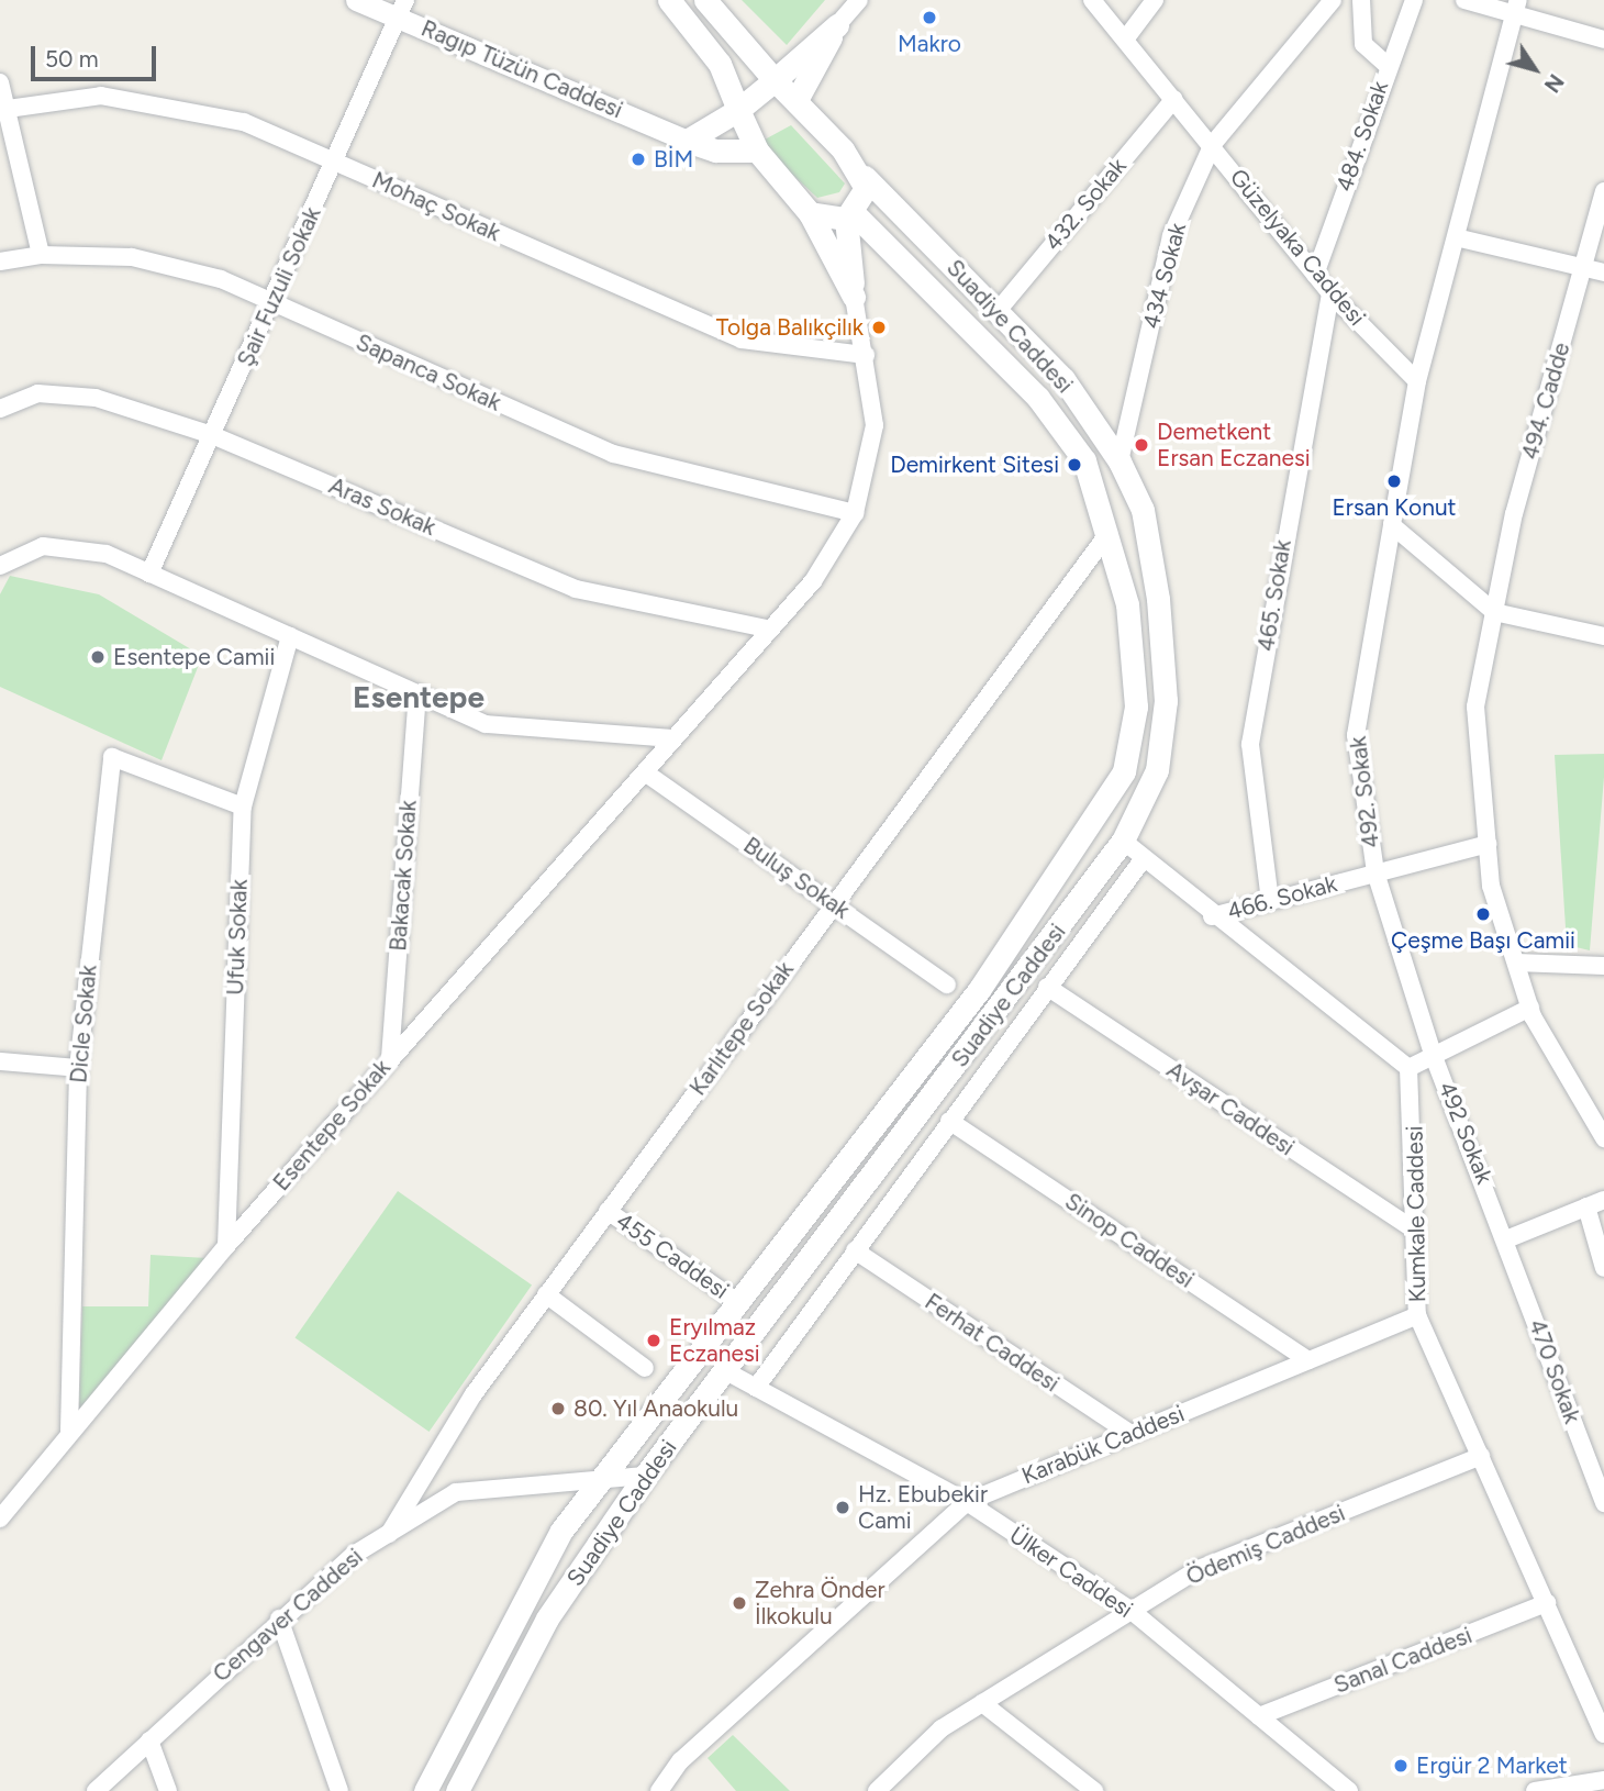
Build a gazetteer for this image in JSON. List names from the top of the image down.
{
  "streets": {
    "main road": ["Ragıp Tüzün Caddesi", "Suadiye Caddesi"],
    "street": [
      "484. Sokak",
      "432. Sokak",
      "Mohaç Sokak",
      "Güzelyaka Caddesi",
      "434 Sokak",
      "Şair Fuzuli Sokak",
      "Sapanca Sokak",
      "494. Cadde",
      "Aras Sokak",
      "465. Sokak",
      "492. Sokak",
      "Bakacak Sokak",
      "Buluş Sokak",
      "466. Sokak",
      "Ufuk Sokak",
      "Dicle Sokak",
      "Karlıtepe Sokak",
      "Avşar Caddesi",
      "Esentepe Sokak",
      "492 Sokak",
      "Kumkale Caddesi",
      "Sinop Caddesi",
      "455 Caddesi",
      "Ferhat Caddesi",
      "470 Sokak",
      "Karabük Caddesi",
      "Ödemiş Caddesi",
      "Ülker Caddesi",
      "Cengaver Caddesi",
      "Sanal Caddesi"
    ]
  },
  "crossings": [
    ["Ragıp Tüzün Caddesi", "Şair Fuzuli Sokak"],
    ["484. Sokak", "Güzelyaka Caddesi"],
    ["432. Sokak", "Güzelyaka Caddesi"],
    ["432. Sokak", "Suadiye Caddesi"],
    ["Mohaç Sokak", "Şair Fuzuli Sokak"],
    ["Güzelyaka Caddesi", "434 Sokak"],
    ["Güzelyaka Caddesi", "465. Sokak"],
    ["434 Sokak", "Suadiye Caddesi"],
    ["Şair Fuzuli Sokak", "Sapanca Sokak"],
    ["Şair Fuzuli Sokak", "Aras Sokak"],
    ["Suadiye Caddesi", "Karlıtepe Sokak"],
    ["Suadiye Caddesi", "455 Caddesi"],
    ["Suadiye Caddesi", "Ülker Caddesi"],
    ["Suadiye Caddesi", "Cengaver Caddesi"],
    ["465. Sokak", "466. Sokak"],
    ["492. Sokak", "466. Sokak"],
    ["492. Sokak", "492 Sokak"],
    ["Bakacak Sokak", "Esentepe Sokak"],
    ["Buluş Sokak", "Karlıtepe Sokak"],
    ["Buluş Sokak", "Esentepe Sokak"],
    ["Ufuk Sokak", "Dicle Sokak"],
    ["Ufuk Sokak", "Esentepe Sokak"],
    ["Dicle Sokak", "Esentepe Sokak"],
    ["Karlıtepe Sokak", "455 Caddesi"],
    ["Karlıtepe Sokak", "Cengaver Caddesi"],
    ["Avşar Caddesi", "Kumkale Caddesi"],
    ["492 Sokak", "Kumkale Caddesi"],
    ["492 Sokak", "470 Sokak"],
    ["Kumkale Caddesi", "Karabük Caddesi"],
    ["Kumkale Caddesi", "Ödemiş Caddesi"],
    ["Kumkale Caddesi", "Sanal Caddesi"],
    ["Sinop Caddesi", "Karabük Caddesi"],
    ["Ferhat Caddesi", "Karabük Caddesi"],
    ["Karabük Caddesi", "Ülker Caddesi"],
    ["Ödemiş Caddesi", "Ülker Caddesi"],
    ["Ülker Caddesi", "Sanal Caddesi"]
  ],
  "districts": ["Esentepe"],
  "places": [
    "Makro",
    "BİM",
    "Tolga Balıkçilık",
    "Demetkent Ersan Eczanesi",
    "Demirkent Sitesi",
    "Ersan Konut",
    "Esentepe Camii",
    "Çeşme Başı Camii",
    "Eryılmaz Eczanesi",
    "80. Yıl Anaokulu",
    "Hz. Ebubekir Cami",
    "Zehra Önder İlkokulu",
    "Ergür 2 Market"
  ],
  "scale_bar": "50 m",
  "north": "bottom right"
}
